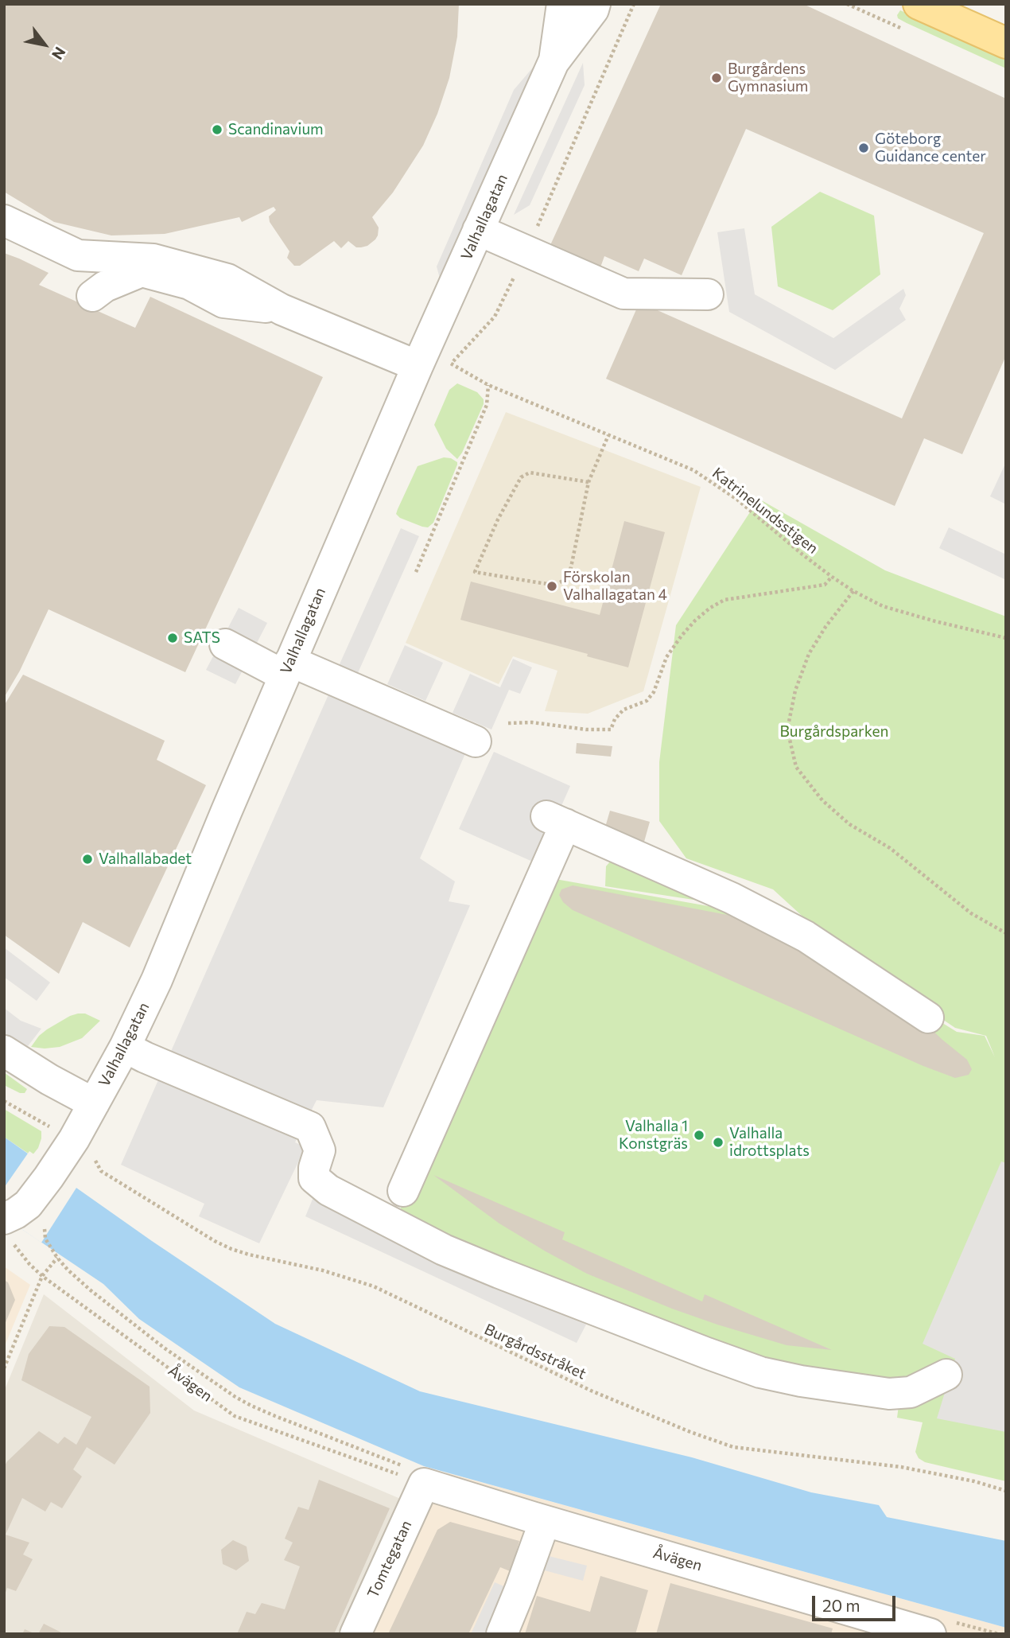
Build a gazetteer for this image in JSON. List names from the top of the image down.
{
  "streets": {
    "street": ["Valhallagatan", "Åvägen", "Tomtegatan"],
    "path": ["Katrinelundsstigen", "Burgårdsstråket"]
  },
  "crossings": [
    ["Åvägen", "Tomtegatan"]
  ],
  "parks": ["Burgårdsparken"],
  "places": [
    "Burgårdens Gymnasium",
    "Scandinavium",
    "Göteborg Guidance center",
    "Förskolan Valhallagatan 4",
    "SATS",
    "Valhallabadet",
    "Valhalla 1 Konstgräs",
    "Valhalla idrottsplats"
  ],
  "scale_bar": "20 m",
  "north": "bottom right"
}
